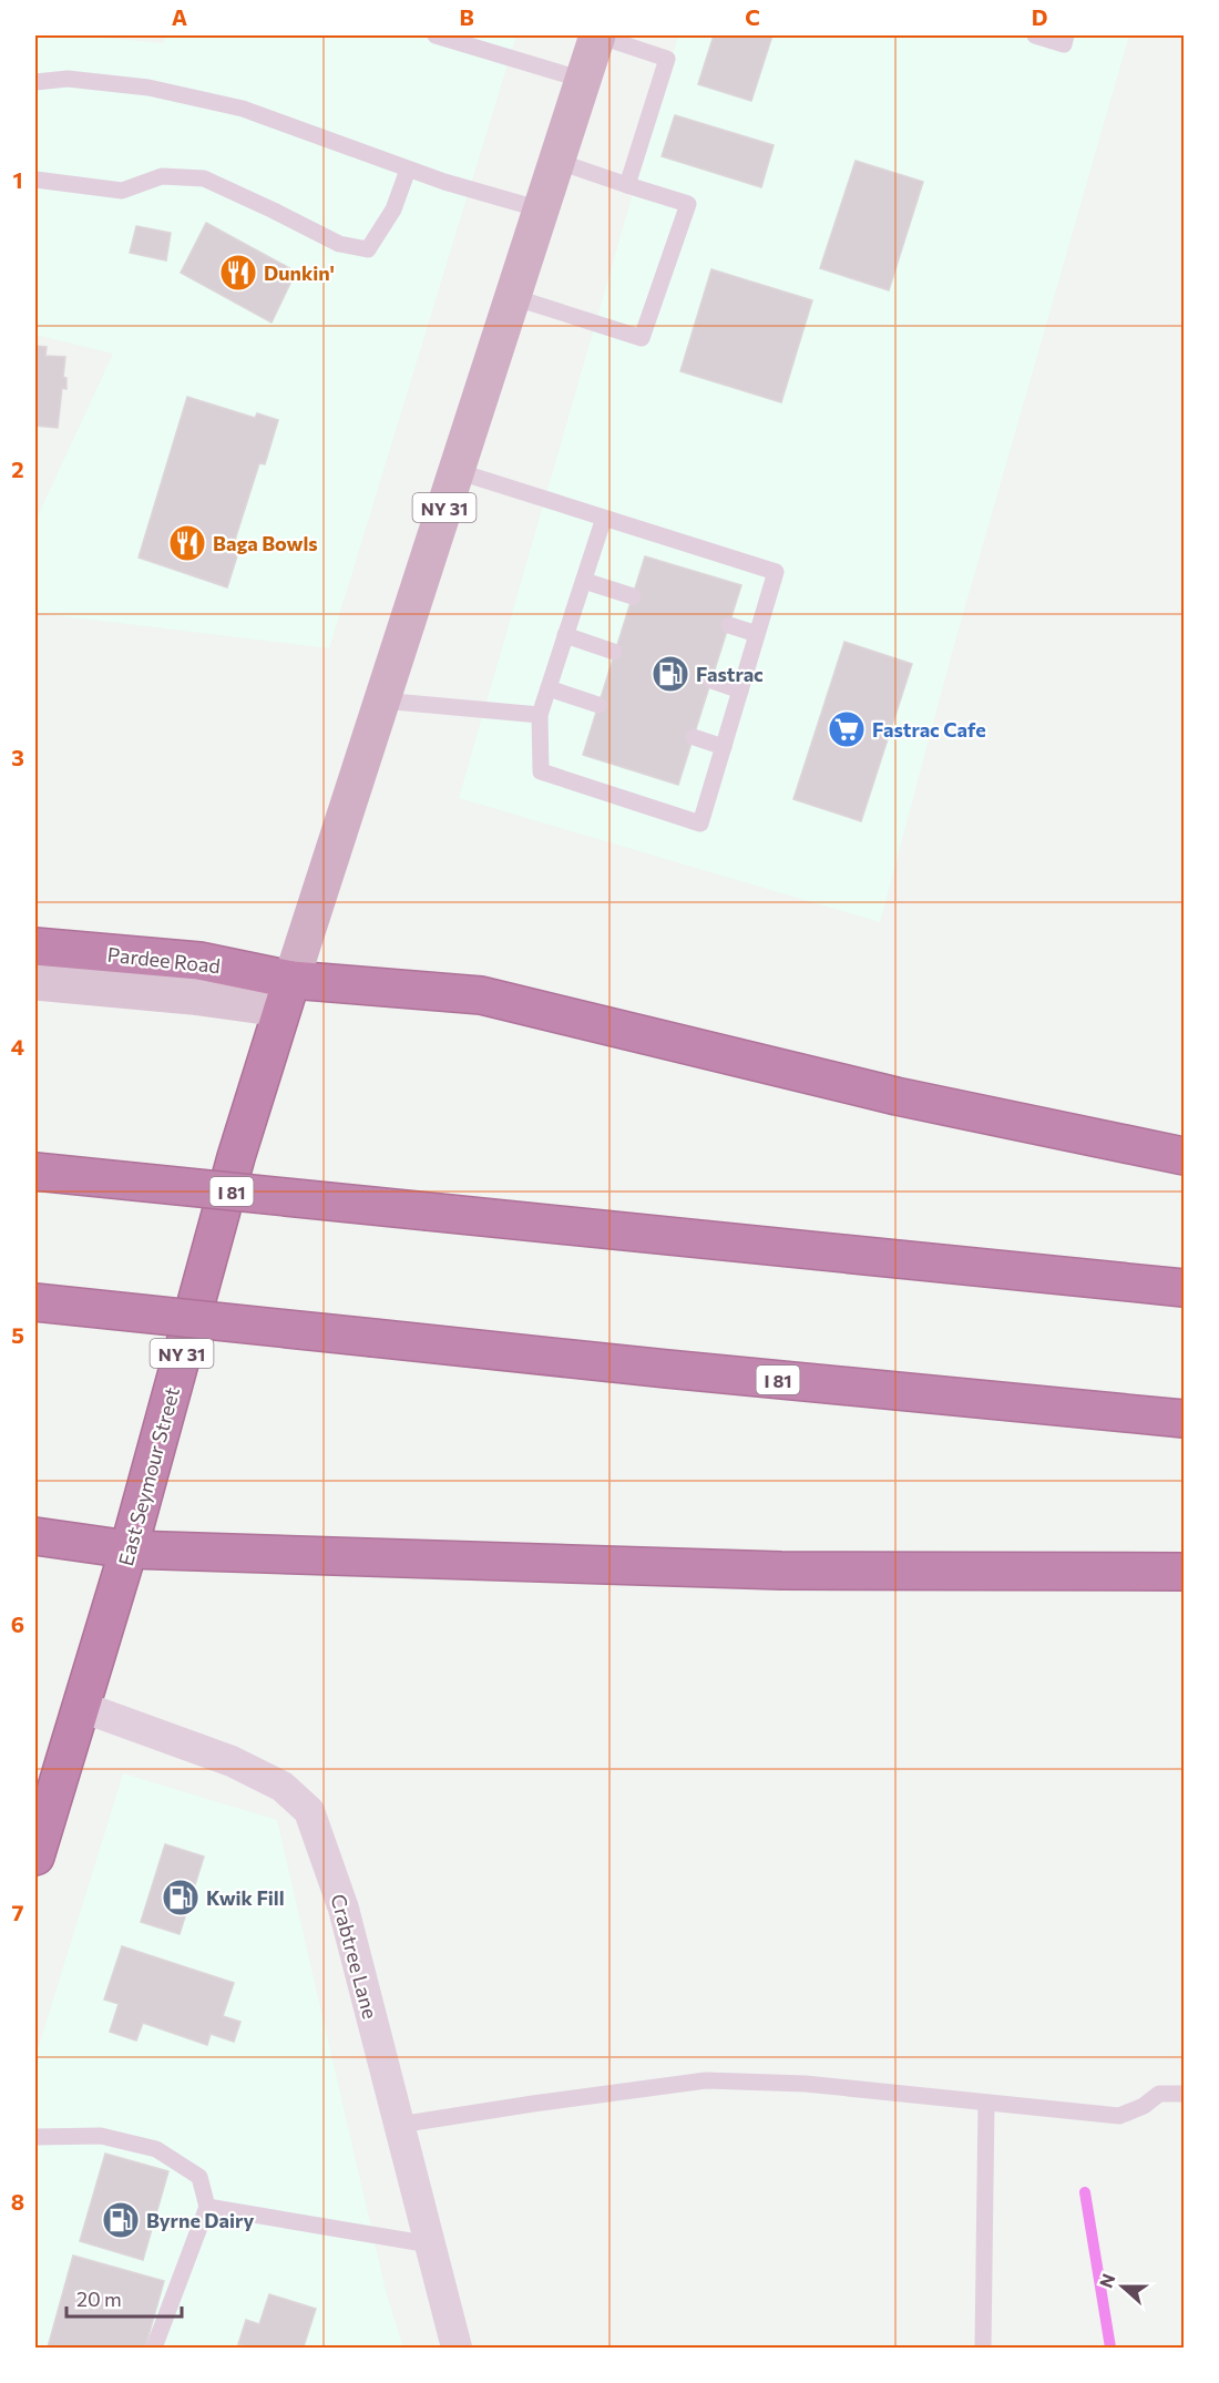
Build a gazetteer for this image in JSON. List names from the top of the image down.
{
  "streets": {
    "highway": [
      "NY 31",
      "Pardee Road",
      "I 81",
      "East Seymour Street"
    ],
    "street": ["Crabtree Lane"]
  },
  "crossings": [
    ["NY 31", "Pardee Road"],
    ["NY 31", "East Seymour Street"],
    ["Pardee Road", "East Seymour Street"],
    ["East Seymour Street", "Crabtree Lane"]
  ],
  "places": {
    "restaurant": ["Dunkin'", "Baga Bowls"],
    "fuel station": ["Fastrac", "Kwik Fill", "Byrne Dairy"],
    "supermarket": ["Fastrac Cafe"]
  },
  "scale_bar": "20 m",
  "north": "left",
  "grid": {
    "columns": [
      "A",
      "B",
      "C",
      "D"
    ],
    "rows": [
      "1",
      "2",
      "3",
      "4",
      "5",
      "6",
      "7",
      "8"
    ]
  }
}
